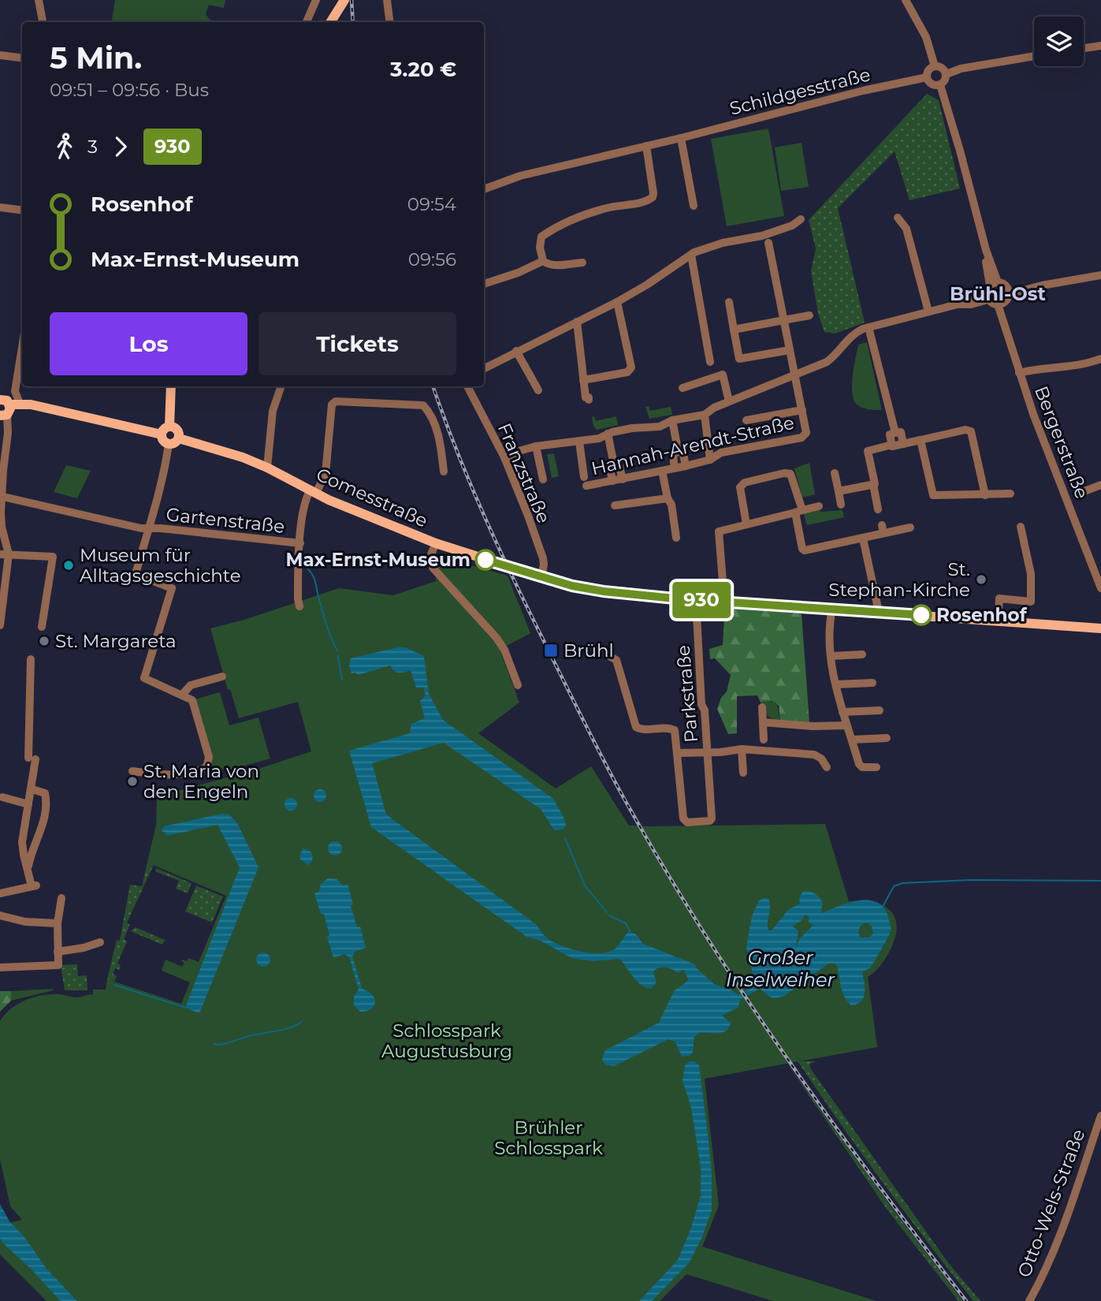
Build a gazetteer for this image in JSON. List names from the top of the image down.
{
  "streets": {
    "main road": ["Comesstraße"],
    "street": [
      "Schildgesstraße",
      "Bergerstraße",
      "Hannah-Arendt-Straße",
      "Franzstraße",
      "Gartenstraße",
      "Parkstraße",
      "Otto-Wels-Straße"
    ]
  },
  "crossings": [
    ["Franzstraße", "Comesstraße"],
    ["Comesstraße", "Parkstraße"]
  ],
  "districts": ["Brühl-Ost"],
  "water": ["Großer Inselweiher"],
  "parks": ["Schlosspark Augustusburg", "Brühler Schlosspark"],
  "places": {
    "other": [
      "Max-Ernst-Museum",
      "Museum für Alltagsgeschichte",
      "St. Stephan-Kirche",
      "Rosenhof",
      "St. Margareta",
      "St. Maria von den Engeln"
    ],
    "transit": ["Brühl"]
  },
  "lines": ["bus line 930"],
  "page": {
    "on_map": "930",
    "heading": ["5 Min.", "09:51 – 09:56 · Bus", "3.20 €"],
    "legs": ["3", "930"],
    "list": [
      {
        "name": "Rosenhof",
        "value": "09:54"
      },
      {
        "name": "Max-Ernst-Museum",
        "value": "09:56"
      }
    ],
    "buttons": ["Los", "Tickets"]
  }
}
